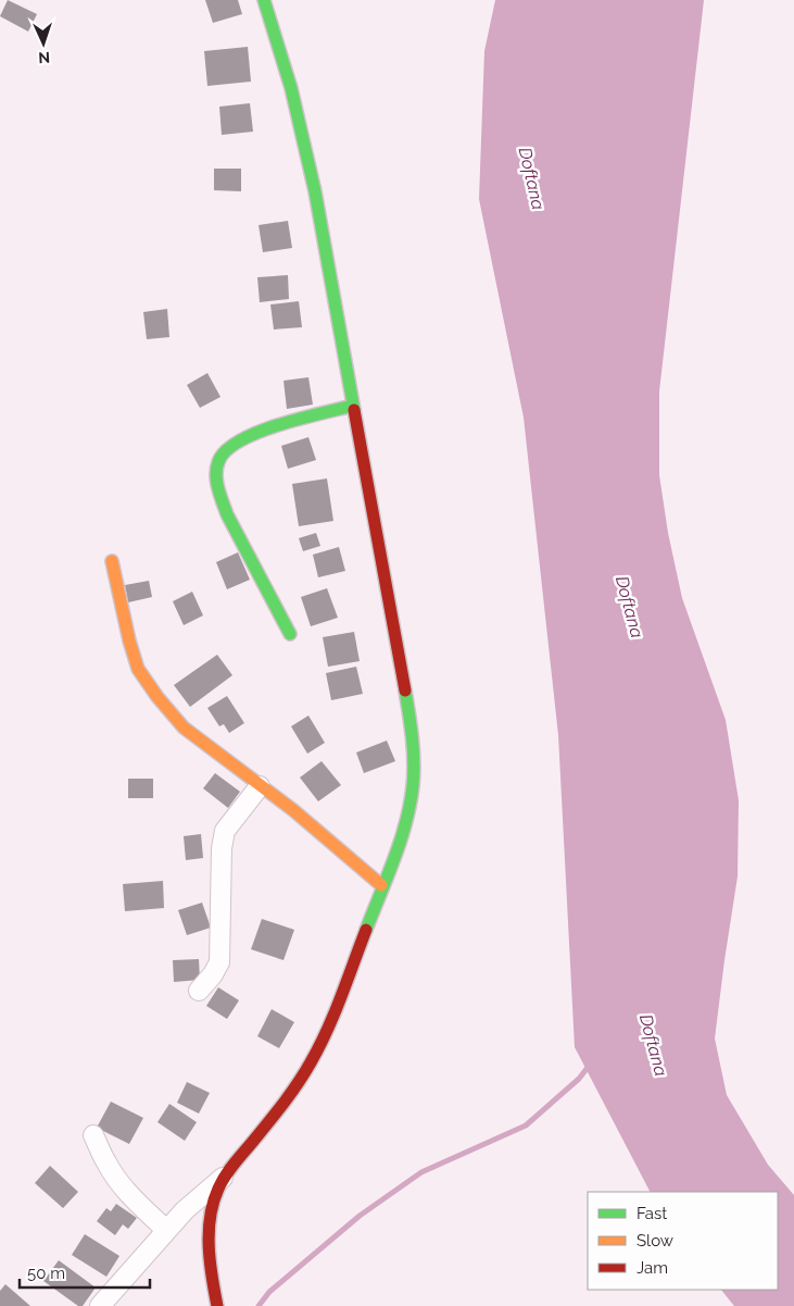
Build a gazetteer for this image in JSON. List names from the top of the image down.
{
  "water": ["Doftana"],
  "legend": ["Fast", "Slow", "Jam"],
  "scale_bar": "50 m",
  "north": "bottom"
}
